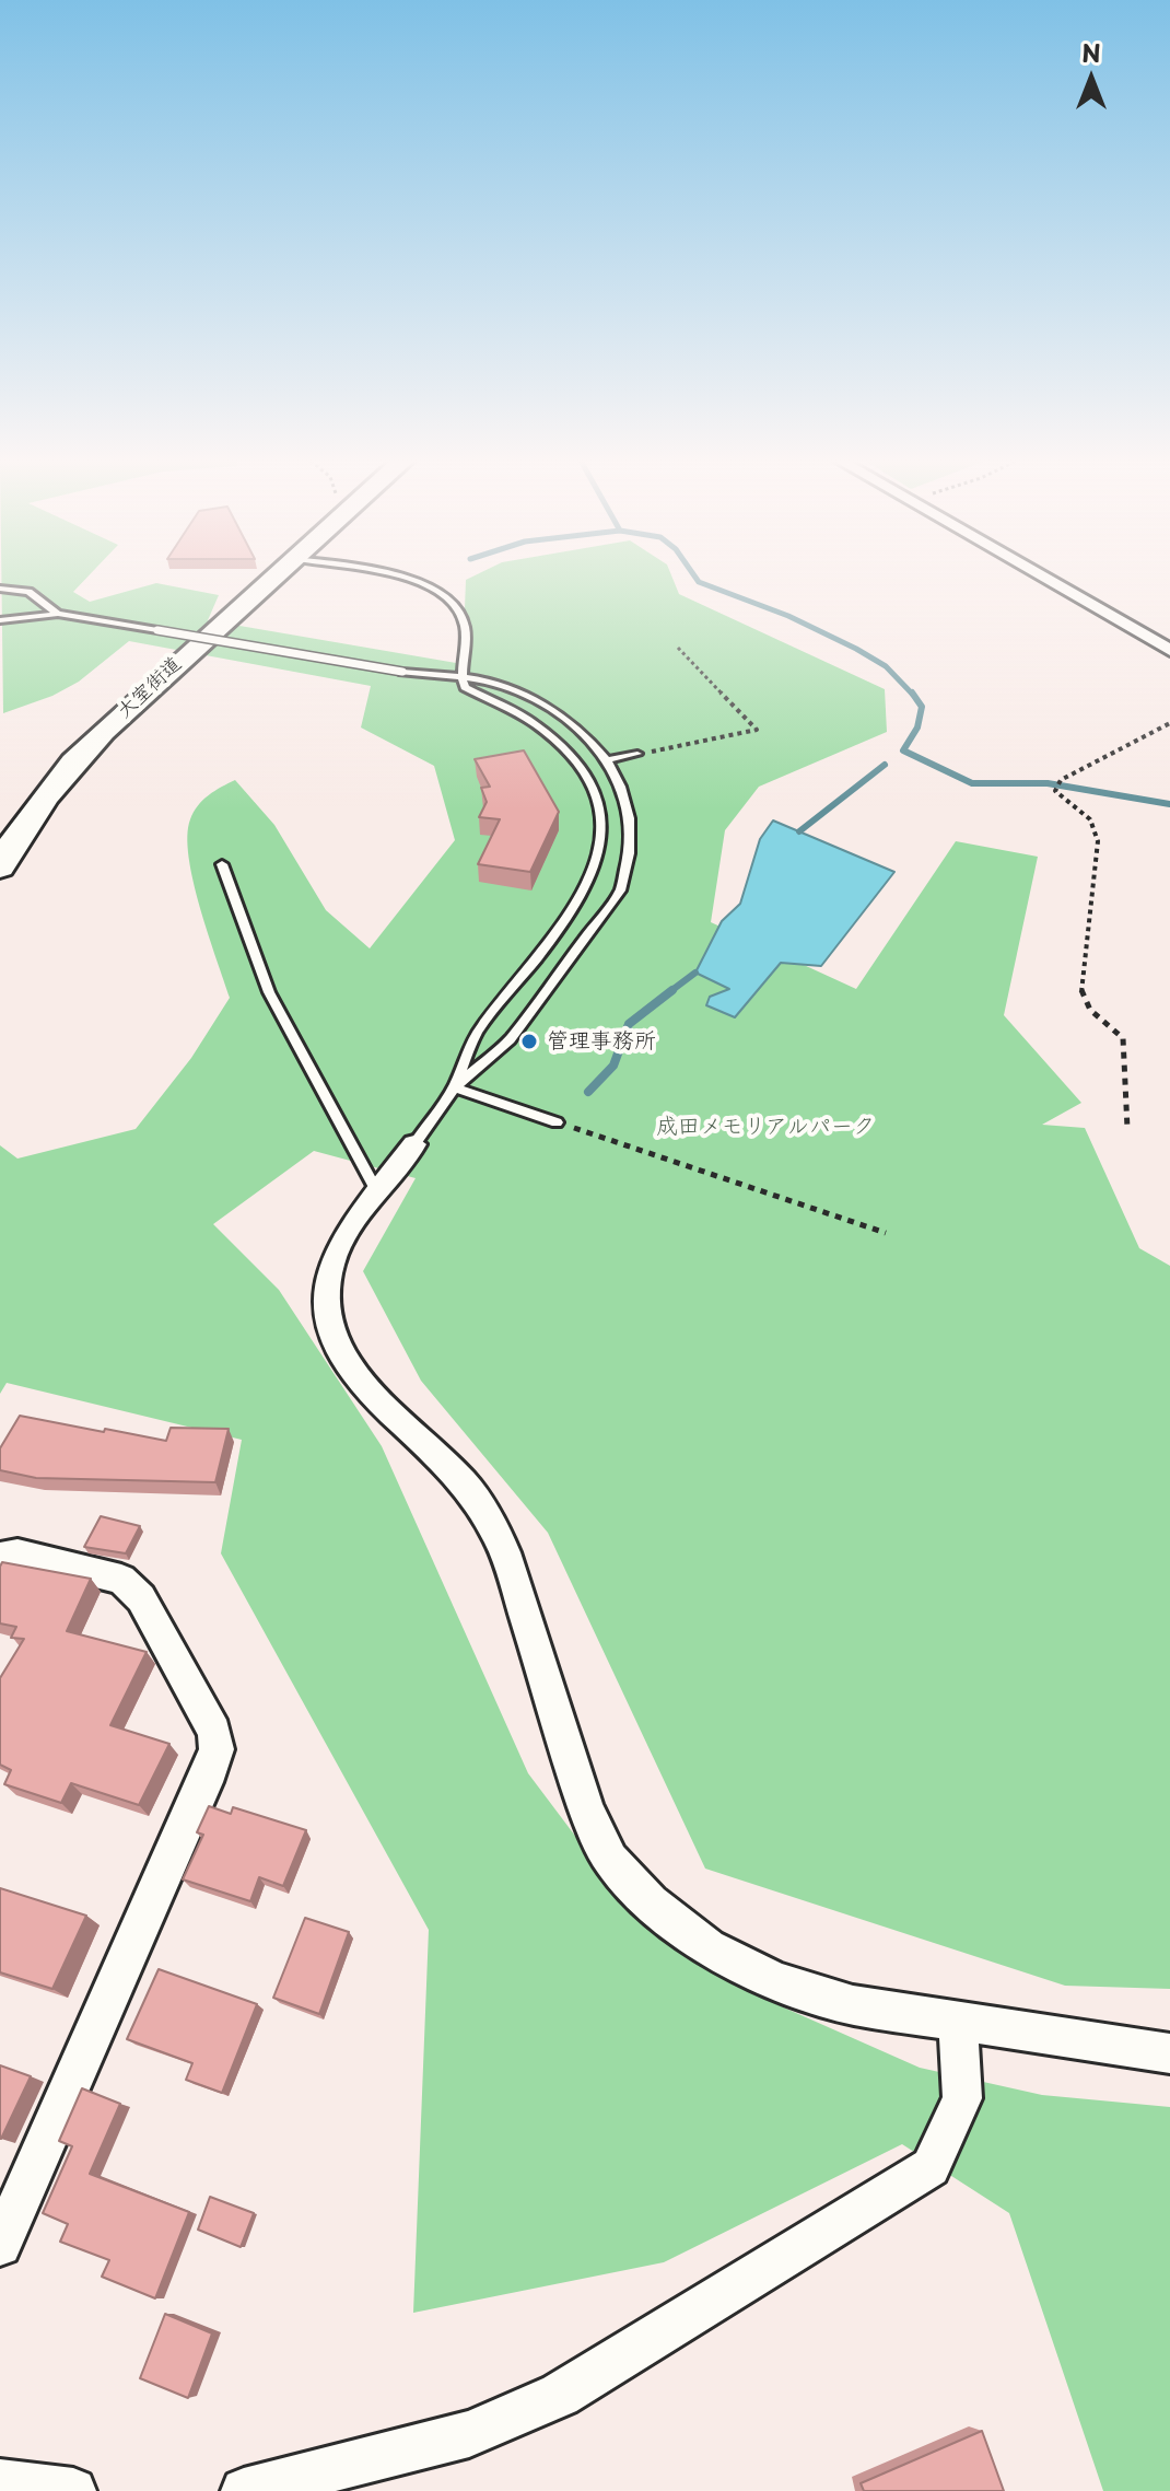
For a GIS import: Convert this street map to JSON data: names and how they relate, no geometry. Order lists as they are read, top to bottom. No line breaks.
{"streets":{"main road":["大室街道"]},"parks":["成田メモリアルパーク"],"places":["管理事務所"],"north":"top"}
